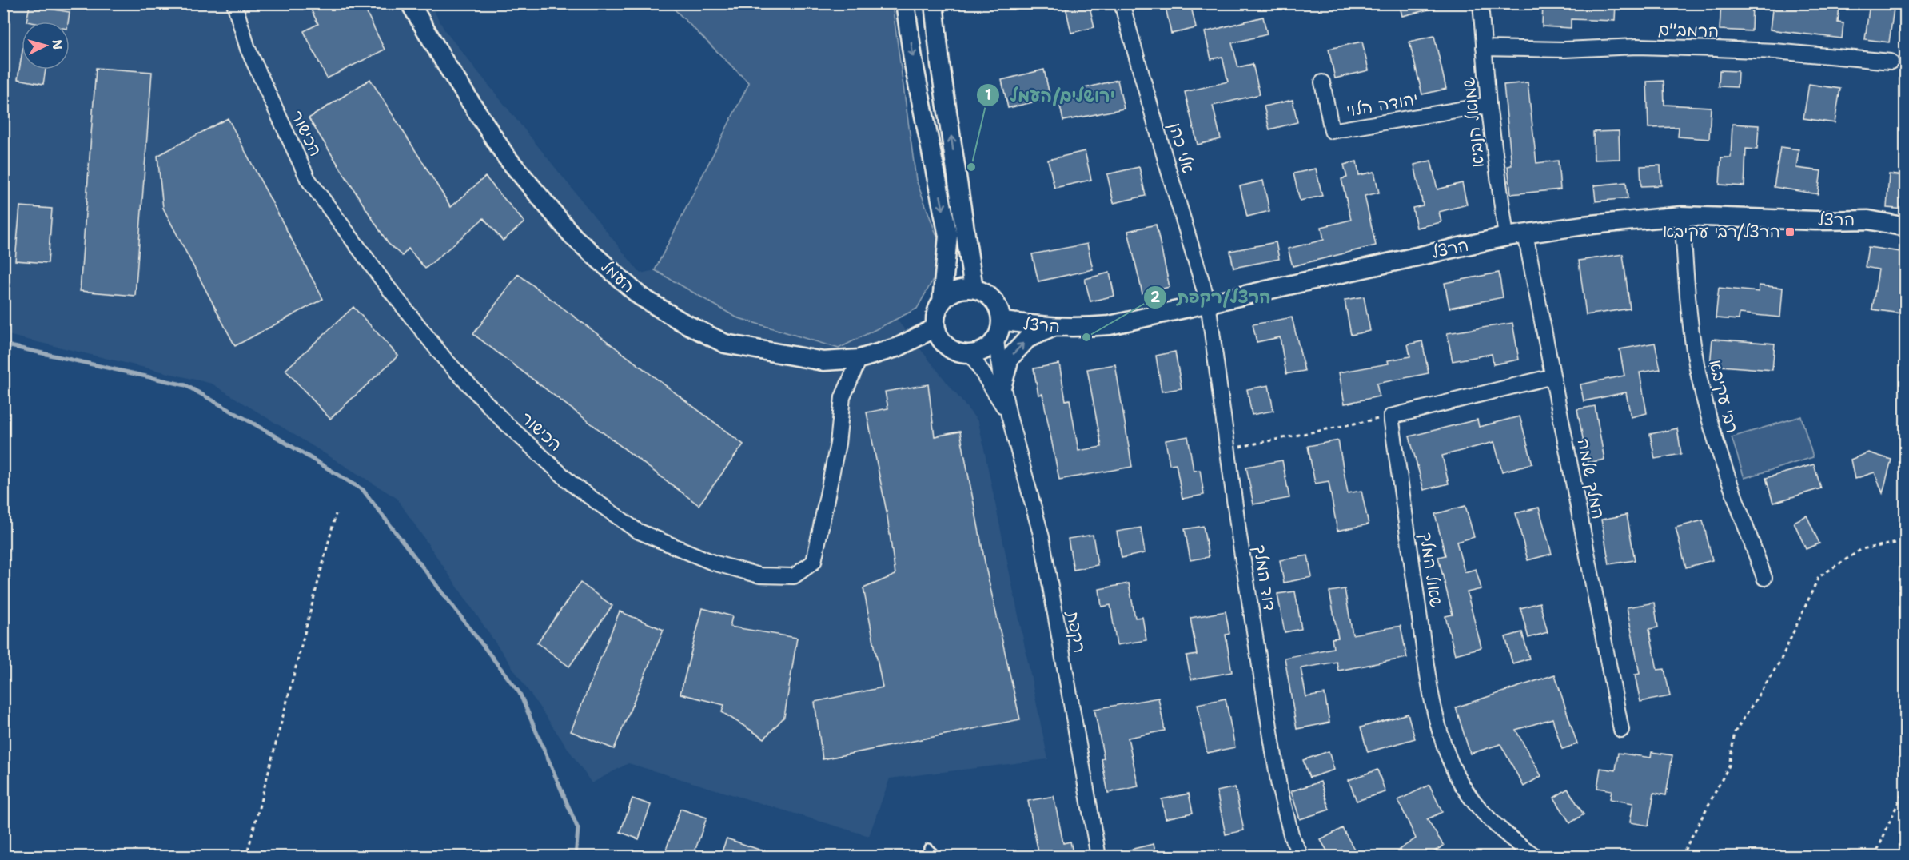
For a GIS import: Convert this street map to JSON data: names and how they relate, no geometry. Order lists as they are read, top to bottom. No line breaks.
{"streets":{"street":["הרמב\"ם","יהודה הלוי","שמואל הנביא","הכישור","אלי כהן","הרצל","העמל","רבי עקיבא","המלך שלמה","שאול המלך","דוד המלך","רקפת"]},"crossings":[["הרמב\"ם","שמואל הנביא"],["יהודה הלוי","שמואל הנביא"],["שמואל הנביא","הרצל"],["הכישור","העמל"],["אלי כהן","הרצל"],["אלי כהן","דוד המלך"],["הרצל","העמל"],["הרצל","רבי עקיבא"],["הרצל","המלך שלמה"],["הרצל","דוד המלך"],["הרצל","רקפת"],["העמל","רקפת"]],"places":{"other":["ירושלים/העמל","הרצל/רקפת"],"transit":["הרצל/רבי עקיבא"]},"north":"right"}
